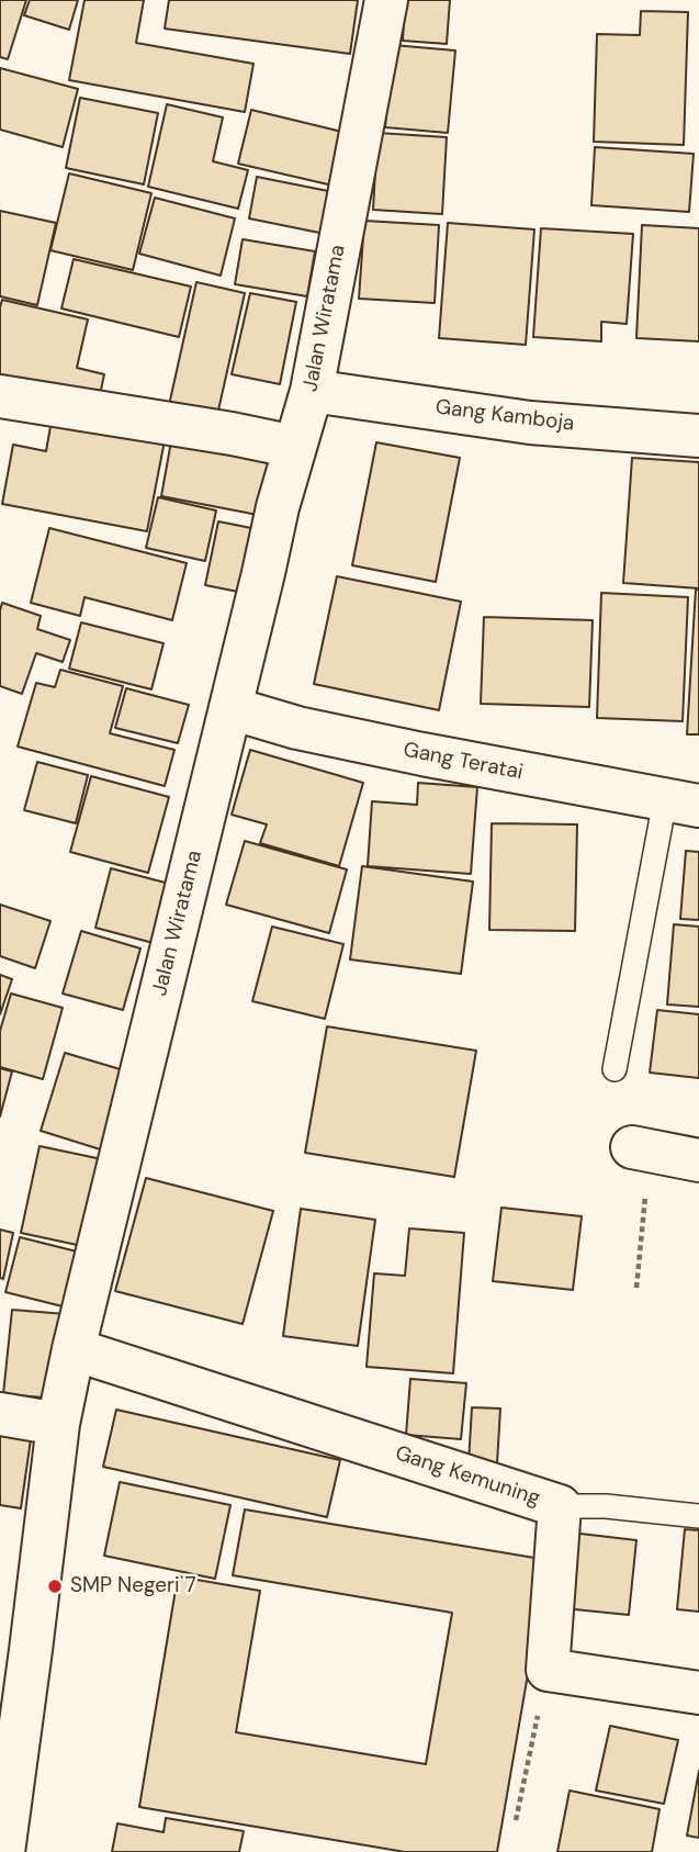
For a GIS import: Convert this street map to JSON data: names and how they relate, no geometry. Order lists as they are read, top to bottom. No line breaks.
{"streets":{"street":["Jalan Wiratama","Gang Kamboja","Gang Teratai","Gang Kemuning"]},"crossings":[["Jalan Wiratama","Gang Kamboja"],["Jalan Wiratama","Gang Teratai"],["Jalan Wiratama","Gang Kemuning"]],"places":["SMP Negeri 7"]}
